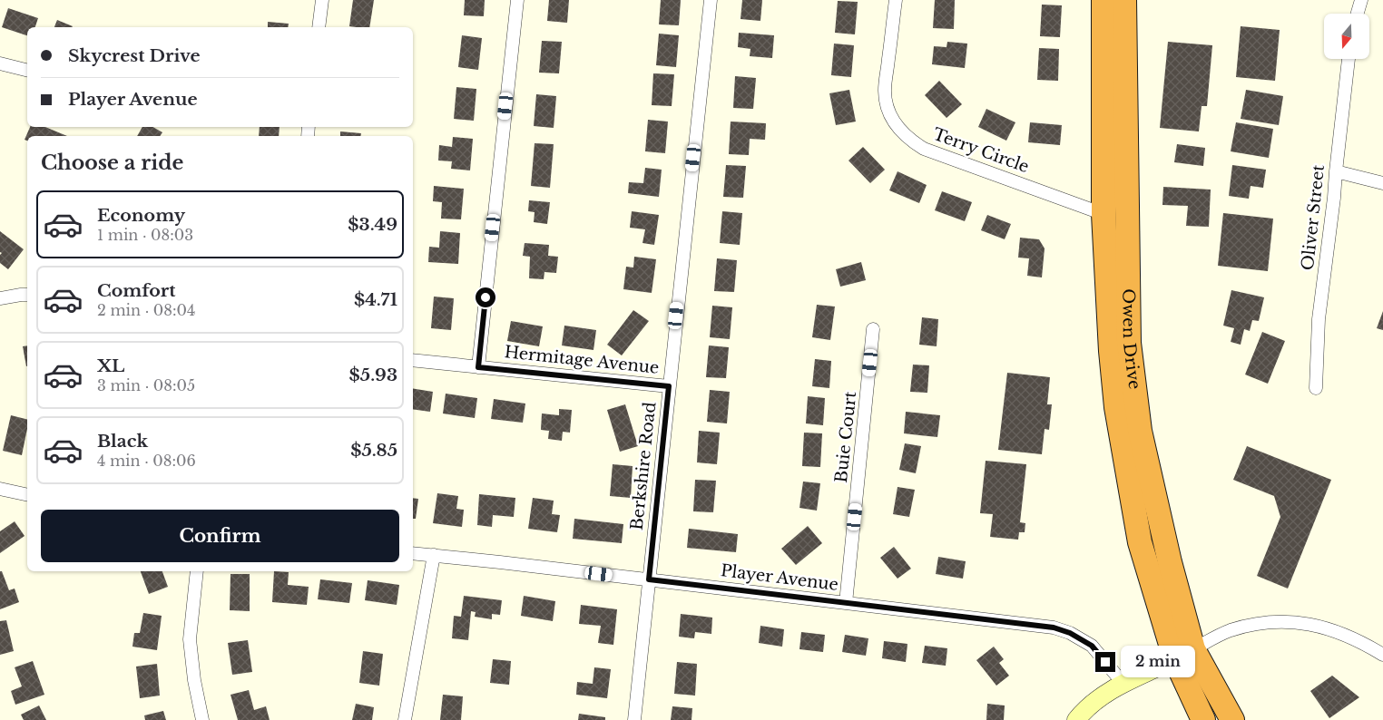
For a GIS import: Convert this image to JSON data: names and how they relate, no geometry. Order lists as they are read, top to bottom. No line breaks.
{"streets":{"highway":["Owen Drive"],"street":["Terry Circle","Oliver Street","Hermitage Avenue","Buie Court","Berkshire Road","Player Avenue"]},"crossings":[["Terry Circle","Owen Drive"],["Hermitage Avenue","Berkshire Road"],["Buie Court","Player Avenue"],["Berkshire Road","Player Avenue"]],"north":"bottom","page":{"banner":["Skycrest Drive","Player Avenue"],"heading":"Choose a ride","list":[{"name":"Economy","note":"1 min · 08:03","value":"$3.49"},{"name":"Comfort","note":"2 min · 08:04","value":"$4.71"},{"name":"XL","note":"3 min · 08:05","value":"$5.93"},{"name":"Black","note":"4 min · 08:06","value":"$5.85"}],"buttons":"Confirm","bubble":"2 min"}}
